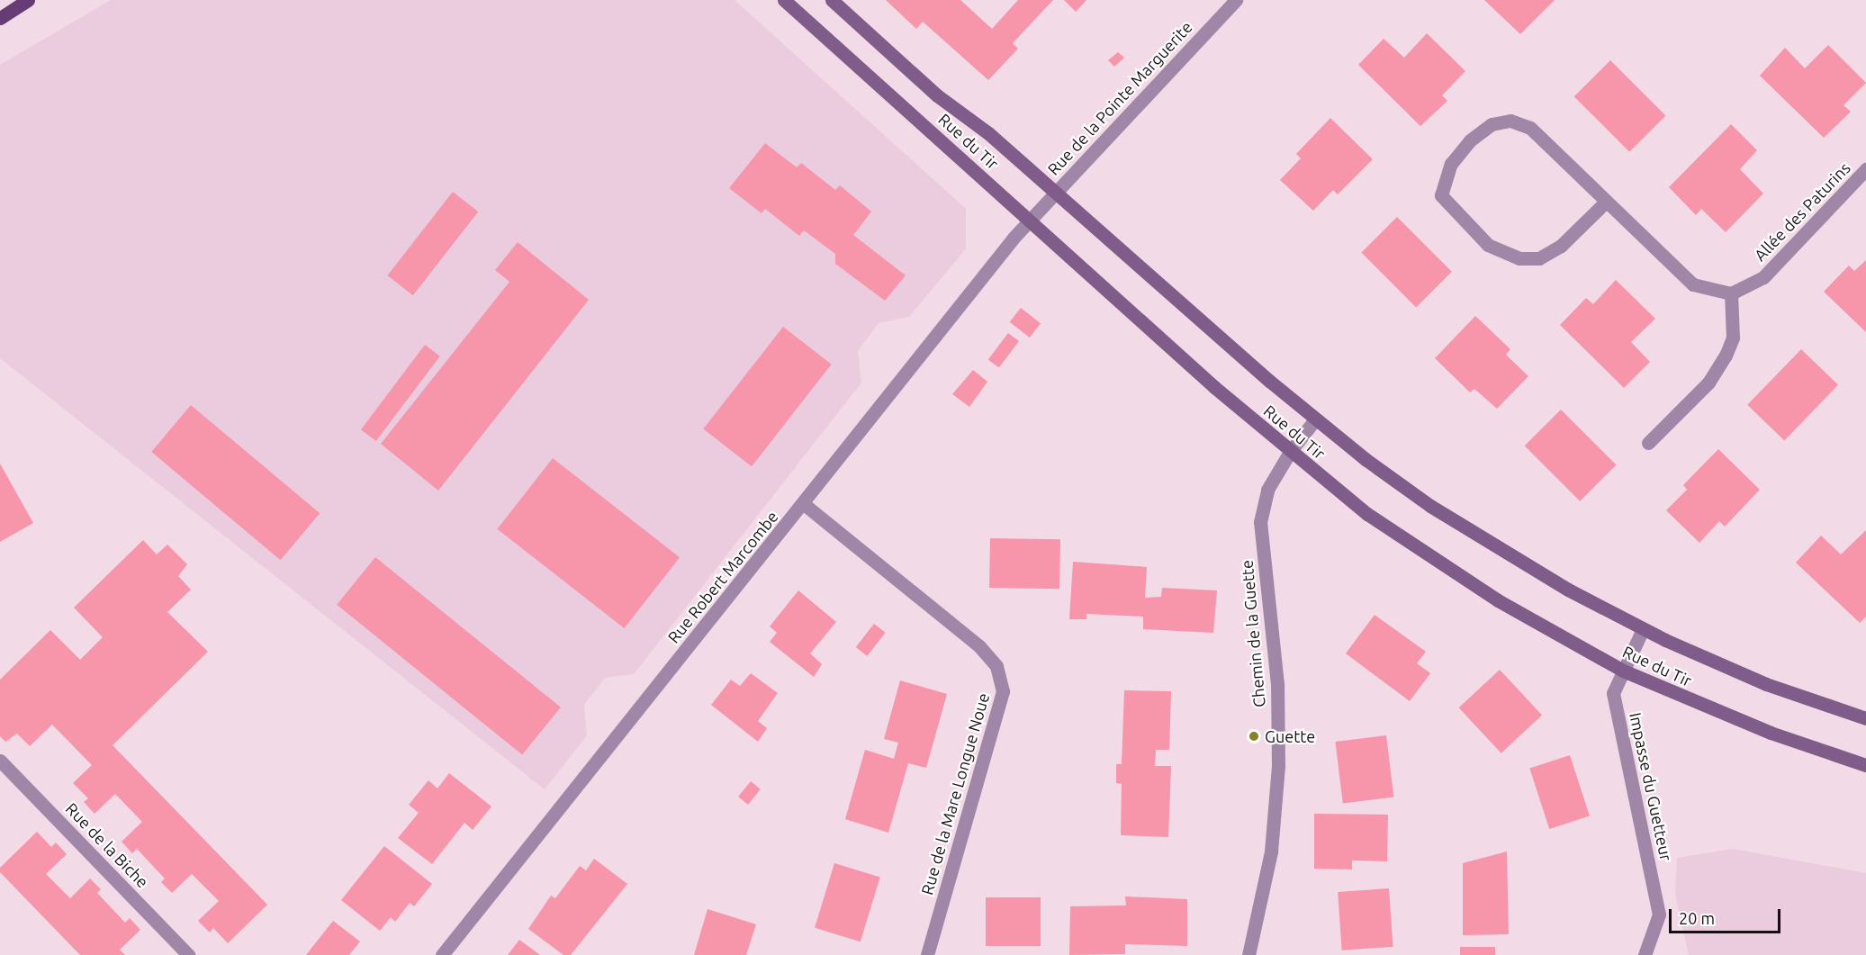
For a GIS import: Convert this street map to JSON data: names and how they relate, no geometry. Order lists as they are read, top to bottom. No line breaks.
{"streets":{"main road":["Rue du Tir"],"street":["Rue de la Pointe Marguerite","Allée des Paturins","Rue Robert Marcombe","Chemin de la Guette","Impasse du Guetteur","Rue de la Mare Longue Noue","Rue de la Biche"]},"crossings":[["Rue de la Pointe Marguerite","Rue du Tir"],["Rue de la Pointe Marguerite","Rue Robert Marcombe"],["Rue du Tir","Rue Robert Marcombe"],["Rue du Tir","Chemin de la Guette"],["Rue du Tir","Impasse du Guetteur"],["Rue Robert Marcombe","Rue de la Mare Longue Noue"]],"places":["Guette"],"scale_bar":"20 m"}
